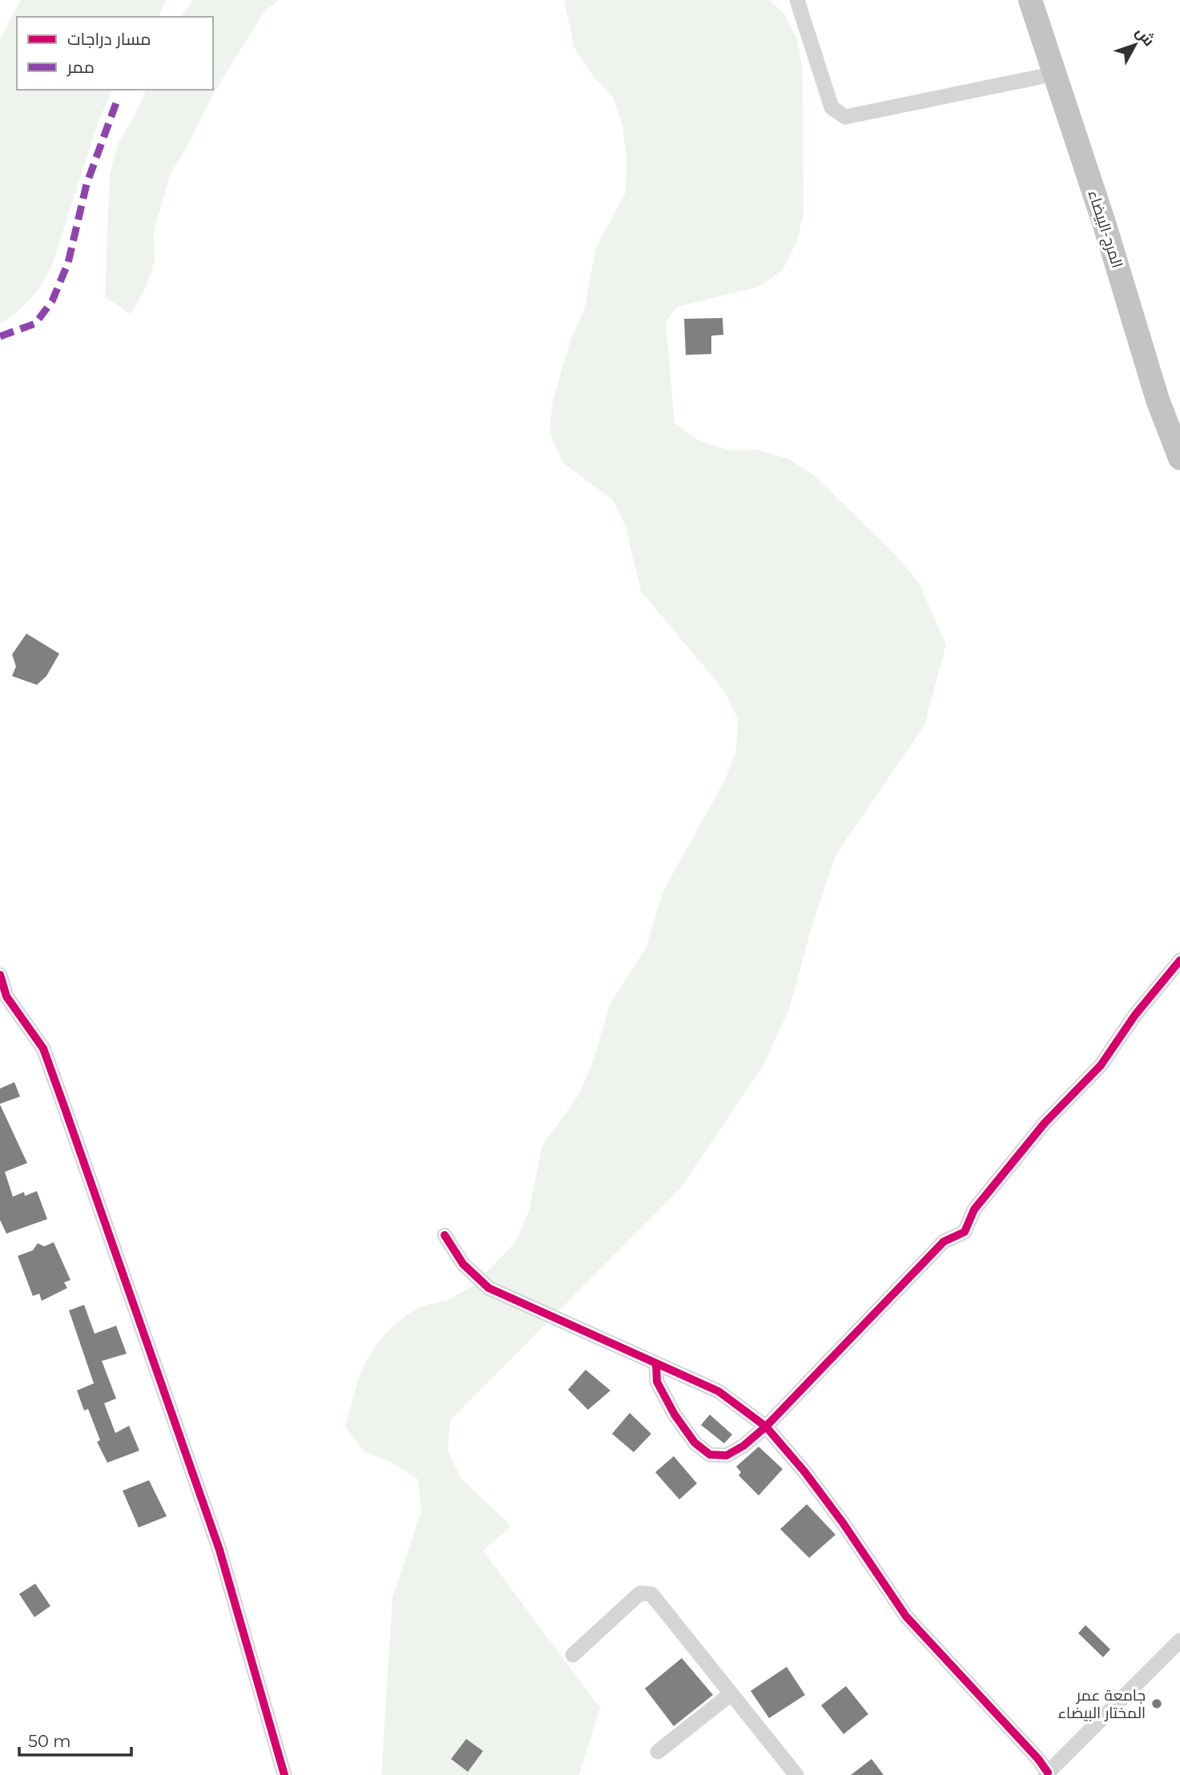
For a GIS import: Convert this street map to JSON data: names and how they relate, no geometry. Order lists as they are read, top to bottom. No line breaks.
{"streets":{"highway":["المرج-البيضاء"]},"places":["جامعة عمر المختار البيضاء"],"legend":["مسار دراجات","ممر"],"scale_bar":"50 m","north":"top right"}
